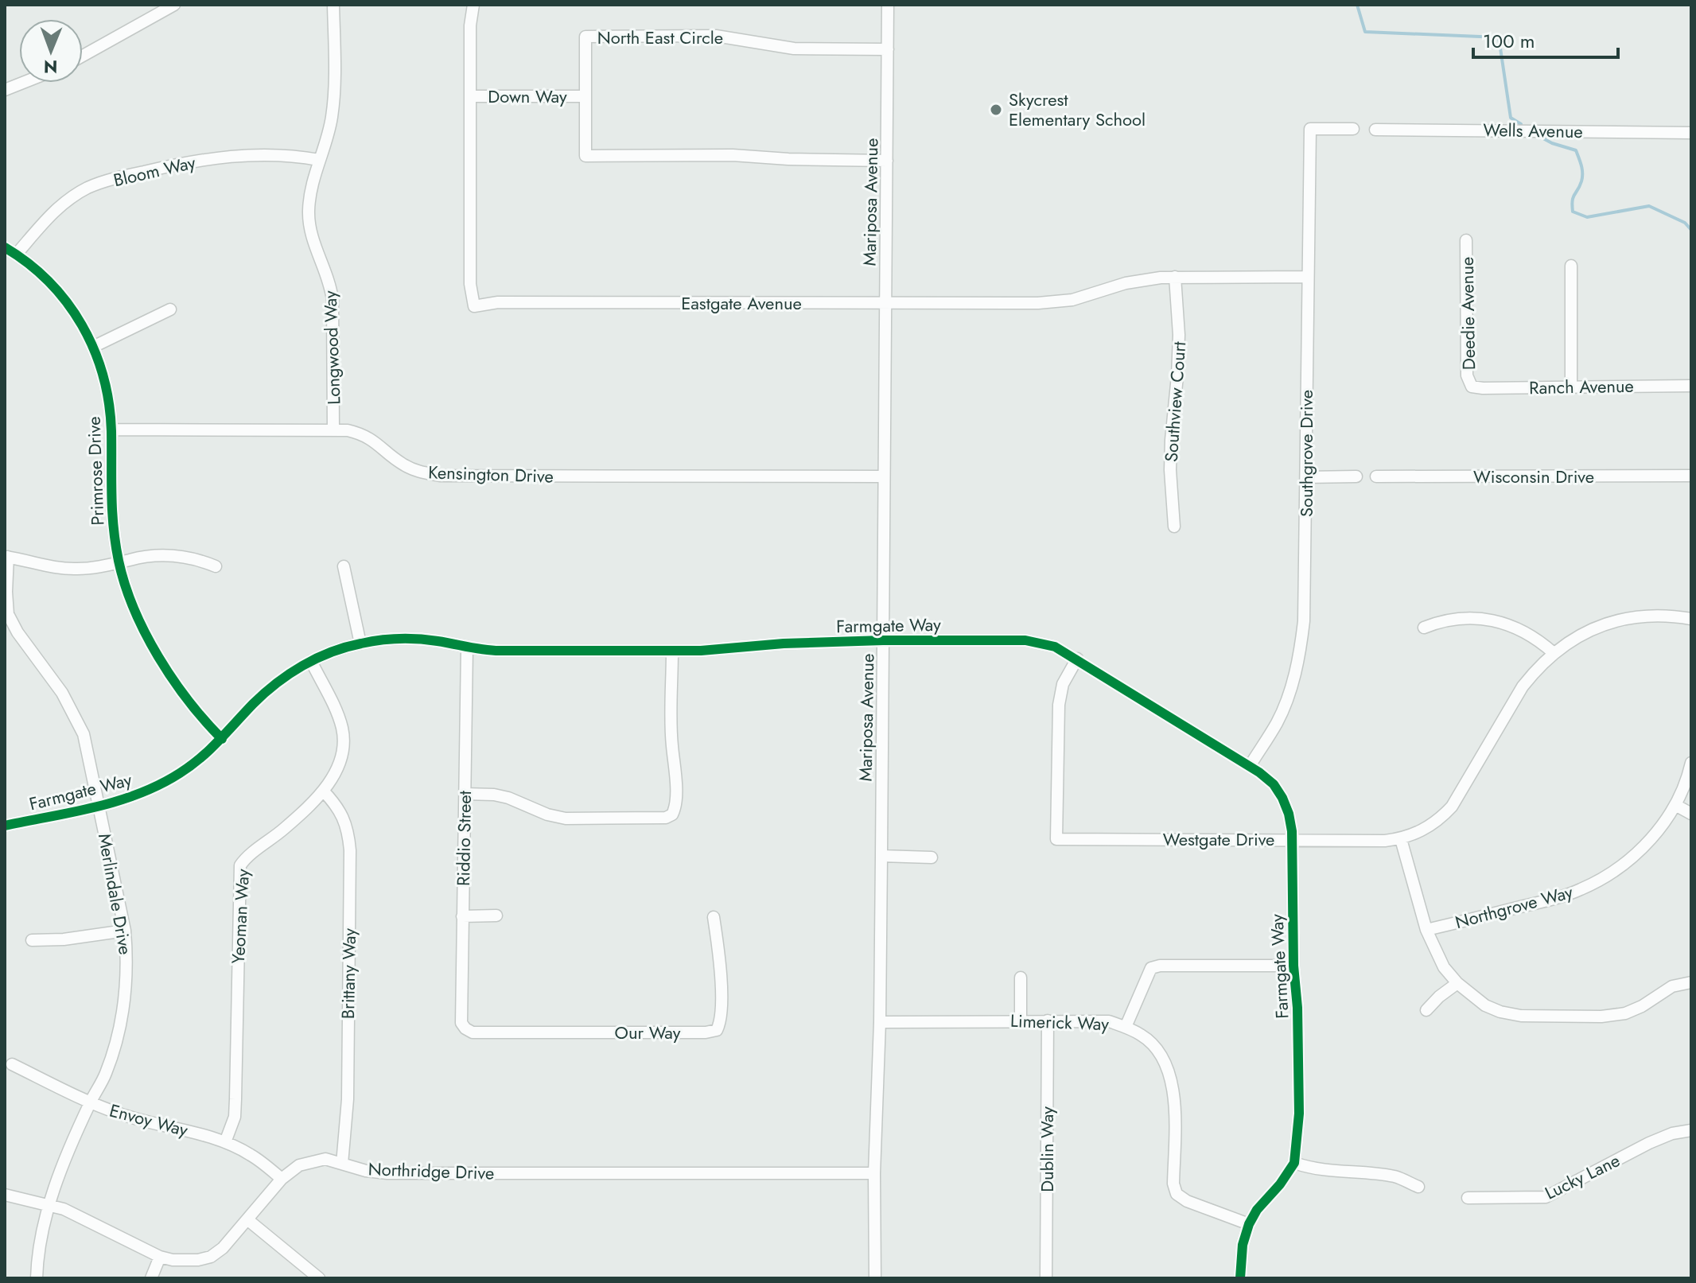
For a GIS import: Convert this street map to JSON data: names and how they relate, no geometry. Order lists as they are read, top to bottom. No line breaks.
{"streets":{"street":["North East Circle","Down Way","Wells Avenue","Bloom Way","Mariposa Avenue","Eastgate Avenue","Deedie Avenue","Longwood Way","Ranch Avenue","Southview Court","Southgrove Drive","Primrose Drive","Kensington Drive","Wisconsin Drive","Farmgate Way","Riddio Street","Westgate Drive","Merlindale Drive","Northgrove Way","Yeoman Way","Brittany Way","Limerick Way","Our Way","Envoy Way","Dublin Way","Northridge Drive","Lucky Lane"]},"crossings":[["North East Circle","Down Way"],["North East Circle","Mariposa Avenue"],["Down Way","Eastgate Avenue"],["Bloom Way","Longwood Way"],["Bloom Way","Primrose Drive"],["Mariposa Avenue","Eastgate Avenue"],["Mariposa Avenue","Kensington Drive"],["Mariposa Avenue","Farmgate Way"],["Mariposa Avenue","Limerick Way"],["Mariposa Avenue","Northridge Drive"],["Eastgate Avenue","Southview Court"],["Eastgate Avenue","Southgrove Drive"],["Deedie Avenue","Ranch Avenue"],["Longwood Way","Kensington Drive"],["Southgrove Drive","Farmgate Way"],["Primrose Drive","Kensington Drive"],["Primrose Drive","Farmgate Way"],["Farmgate Way","Riddio Street"],["Farmgate Way","Westgate Drive"],["Farmgate Way","Merlindale Drive"],["Farmgate Way","Yeoman Way"],["Farmgate Way","Limerick Way"],["Riddio Street","Our Way"],["Merlindale Drive","Envoy Way"],["Merlindale Drive","Northridge Drive"],["Yeoman Way","Brittany Way"],["Yeoman Way","Envoy Way"],["Brittany Way","Northridge Drive"],["Limerick Way","Dublin Way"],["Envoy Way","Northridge Drive"]],"places":["Skycrest Elementary School"],"scale_bar":"100 m","north":"bottom"}
